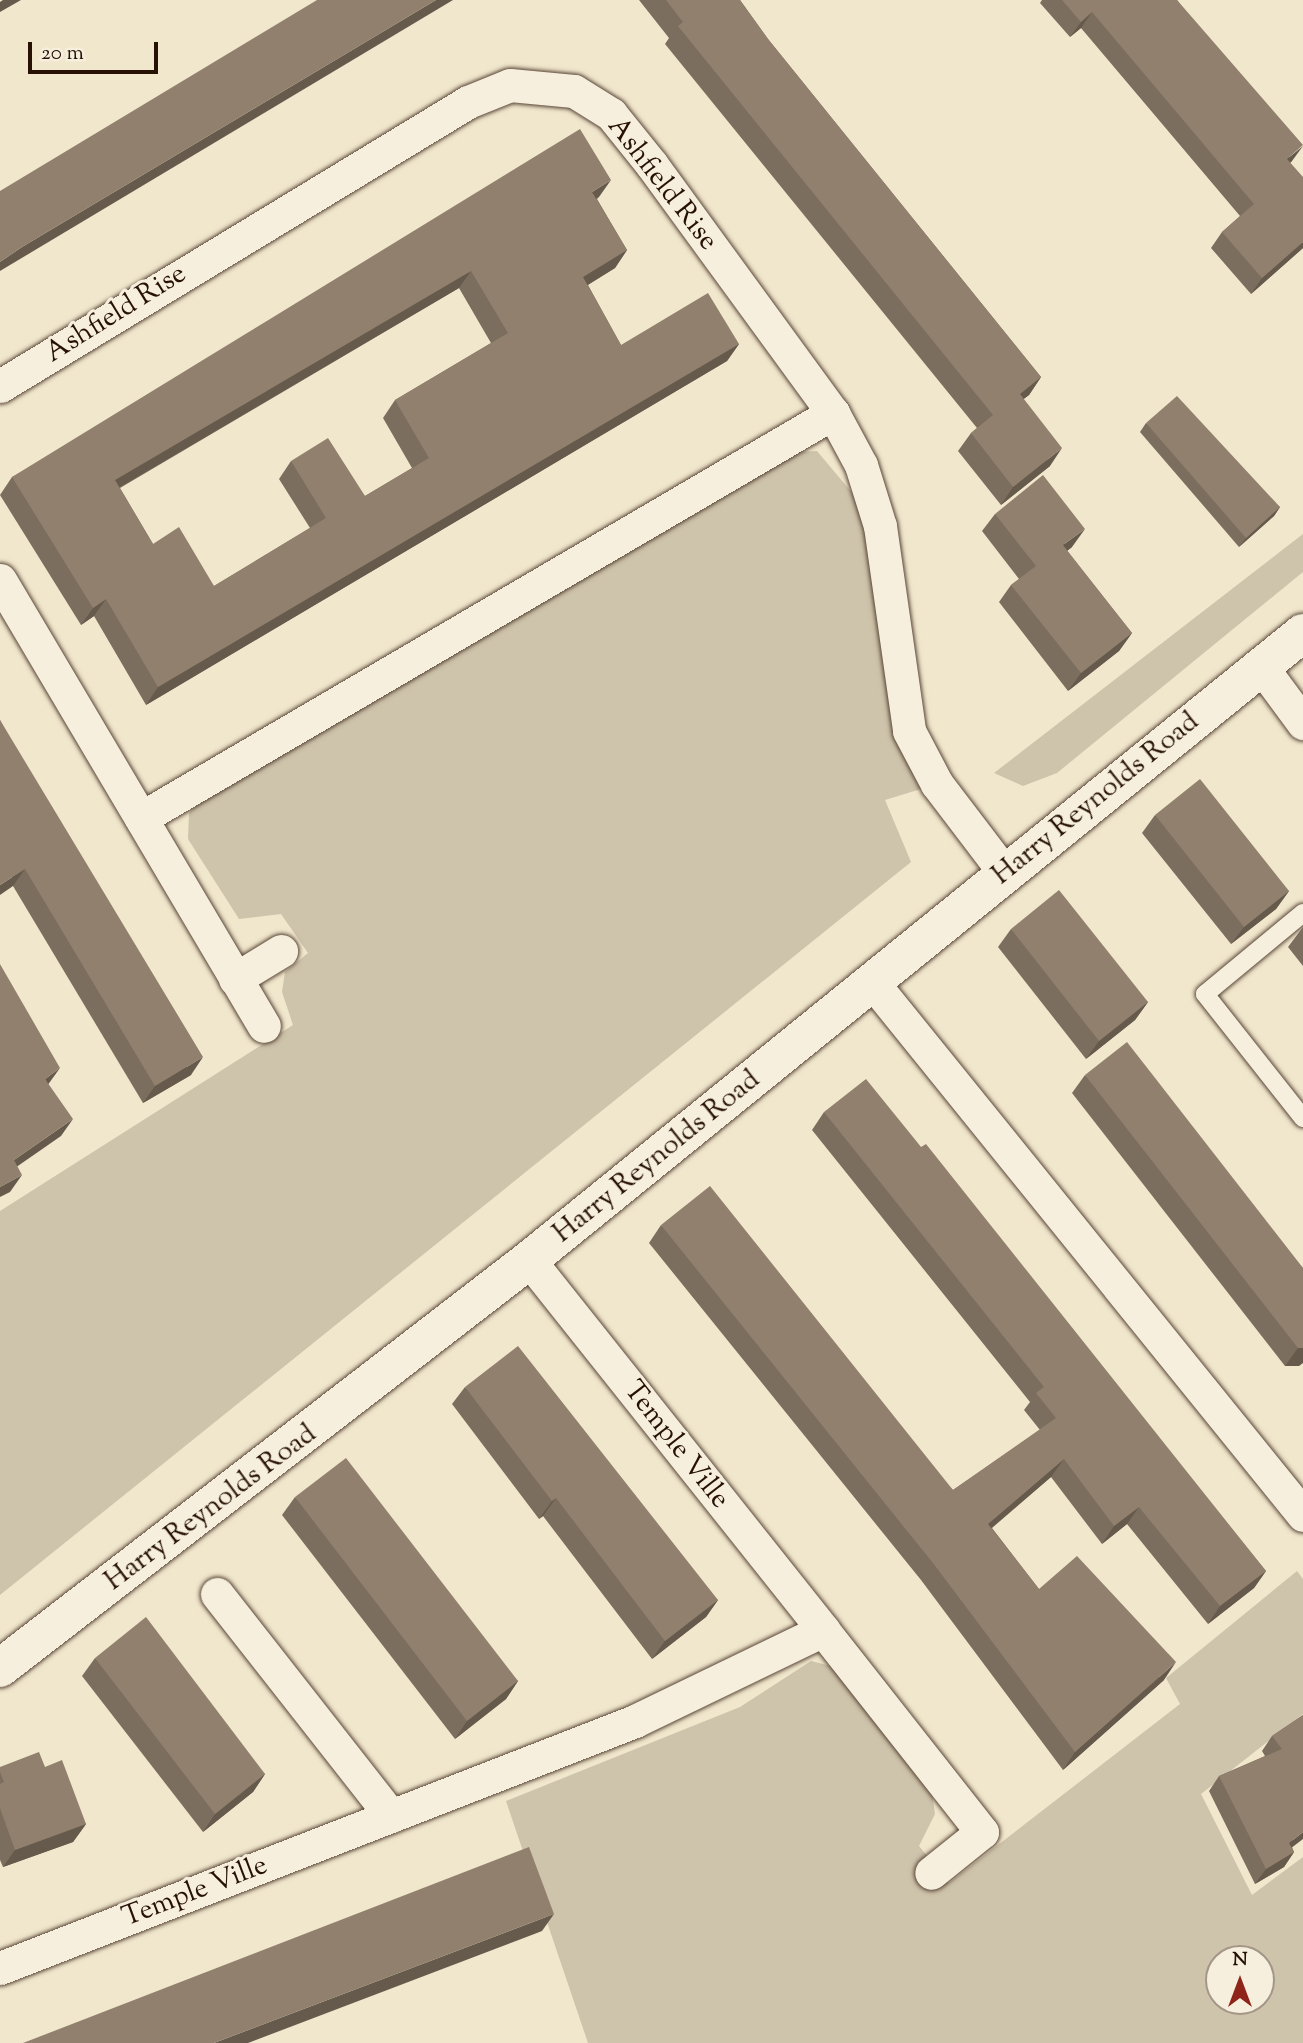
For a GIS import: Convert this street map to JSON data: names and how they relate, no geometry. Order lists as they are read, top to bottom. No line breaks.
{"streets":{"street":["Ashfield Rise","Harry Reynolds Road","Temple Ville"]},"crossings":[["Ashfield Rise","Harry Reynolds Road"],["Harry Reynolds Road","Temple Ville"]],"scale_bar":"20 m","north":"top"}
